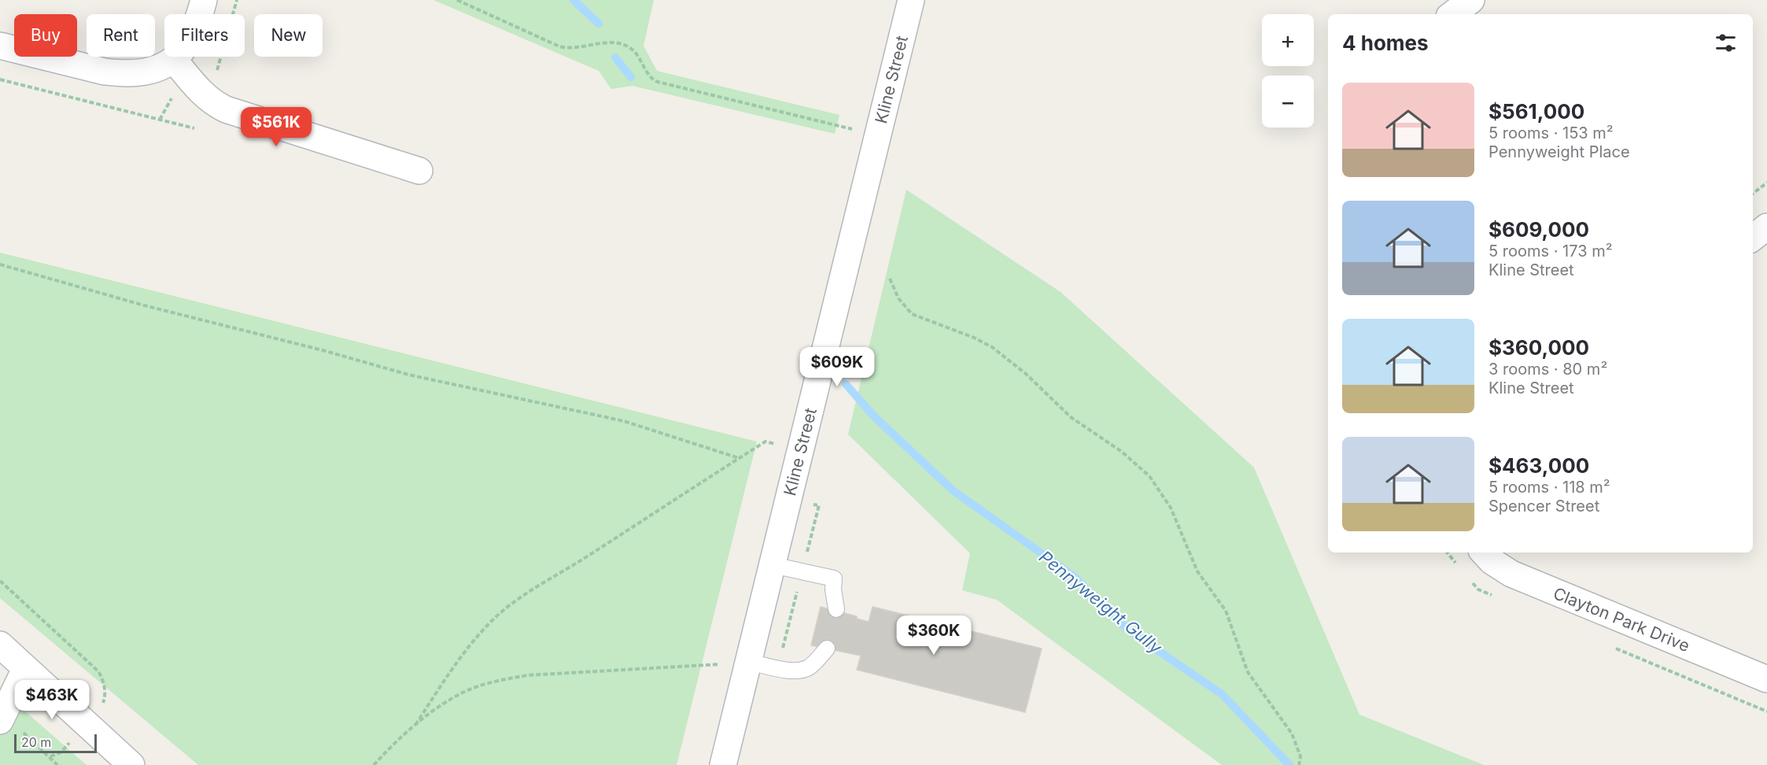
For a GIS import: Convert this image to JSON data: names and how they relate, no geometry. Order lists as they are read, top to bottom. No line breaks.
{"streets":{"street":["Kline Street","Clayton Park Drive"]},"water":["Pennyweight Gully"],"scale_bar":"20 m","page":{"map_buttons":["+","−"],"chip":["Buy","Rent","Filters","New"],"heading":"4 homes","list":[{"name":"$561,000","note":"5 rooms · 153 m² · Pennyweight Place"},{"name":"$609,000","note":"5 rooms · 173 m² · Kline Street"},{"name":"$360,000","note":"3 rooms · 80 m² · Kline Street"},{"name":"$463,000","note":"5 rooms · 118 m² · Spencer Street"}],"price":["$561K","$609K","$360K","$463K"],"scale":"20 m"}}
